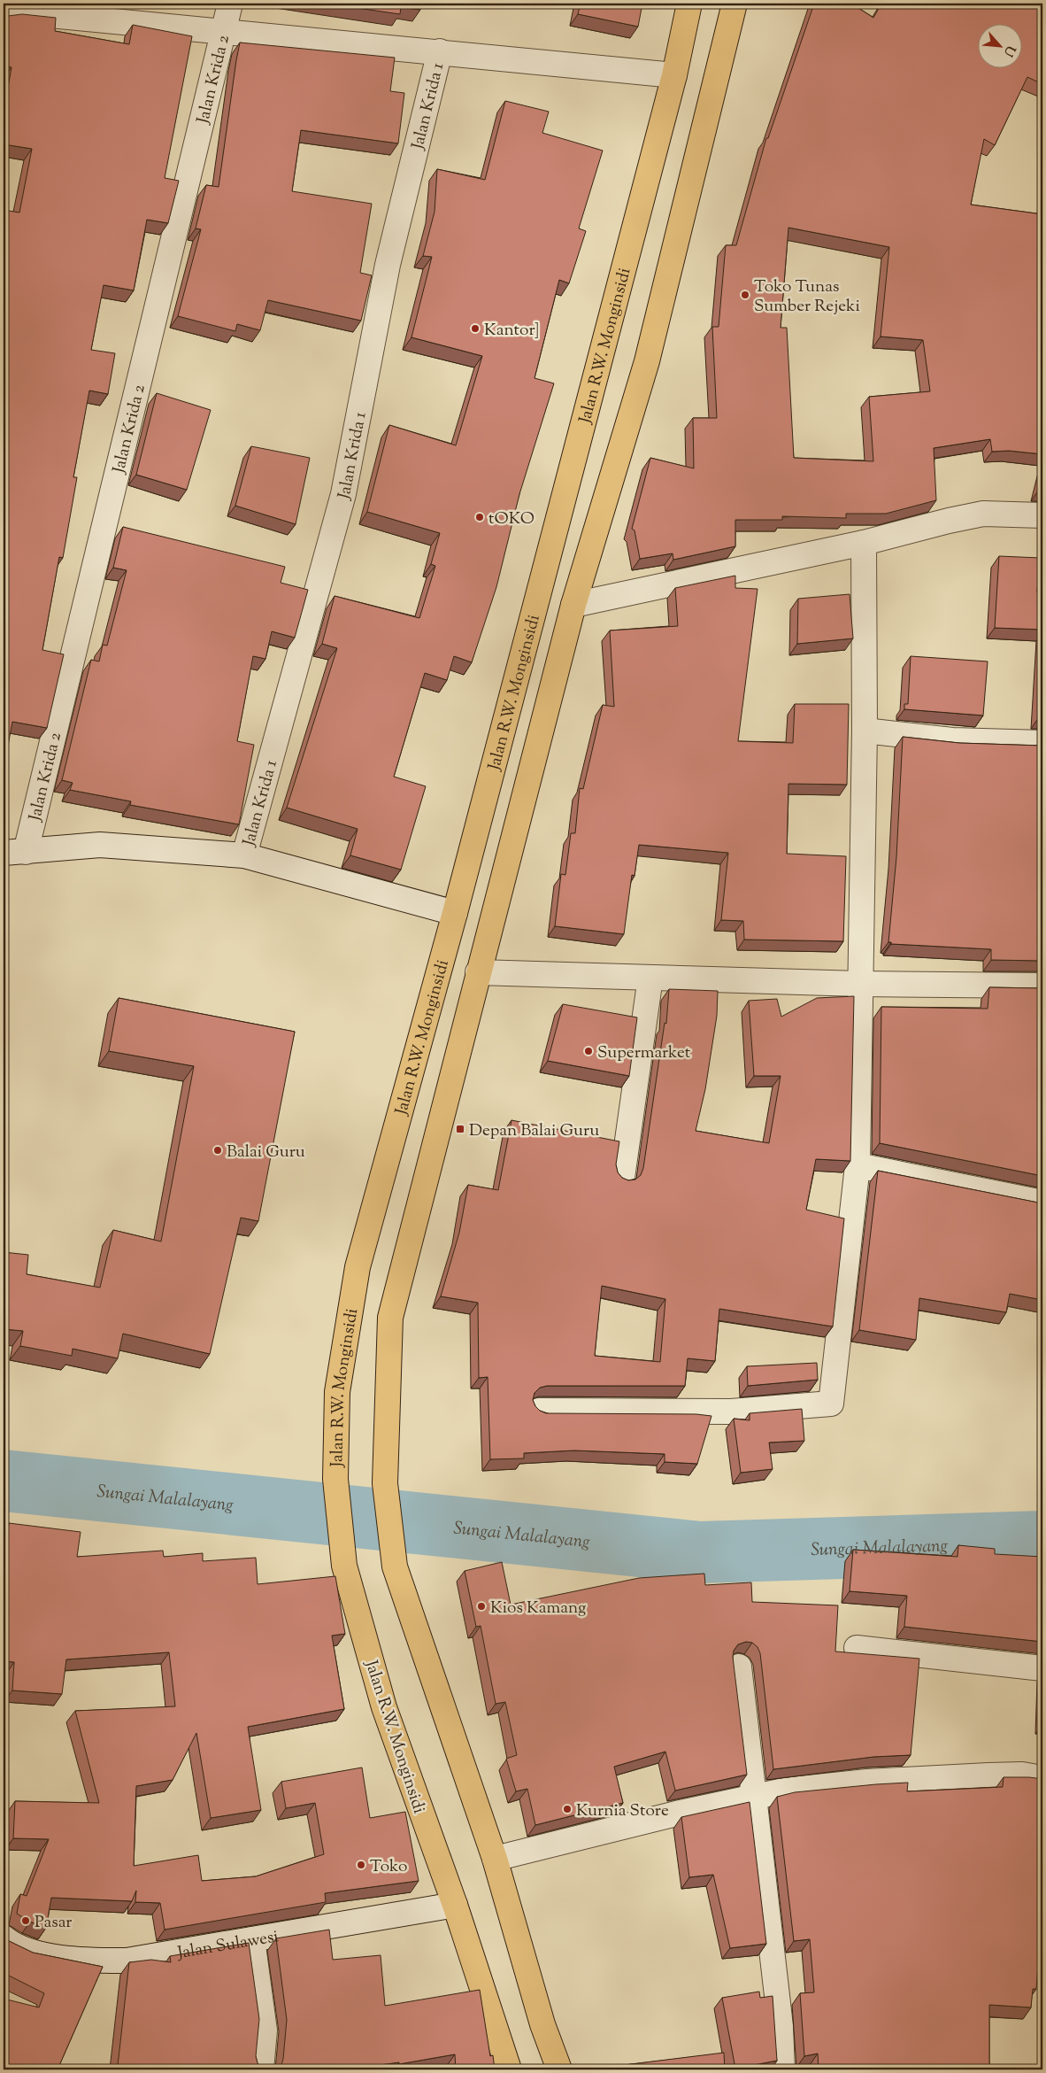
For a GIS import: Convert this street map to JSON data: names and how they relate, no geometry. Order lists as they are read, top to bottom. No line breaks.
{"streets":{"highway":["Jalan R.W. Monginsidi"],"street":["Jalan Krida 2","Jalan Krida 1","Jalan Sulawesi"]},"crossings":[["Jalan Krida 2","Jalan Krida 1"],["Jalan Krida 1","Jalan R.W. Monginsidi"],["Jalan R.W. Monginsidi","Jalan Sulawesi"]],"water":["Sungai Malalayang"],"places":{"other":["Toko Tunas Sumber Rejeki","Kantor]","tOKO","Supermarket","Balai Guru","Kios Kamang","Kurnia Store","Toko","Pasar"],"transit":["Depan Balai Guru"]},"north":"bottom right"}
